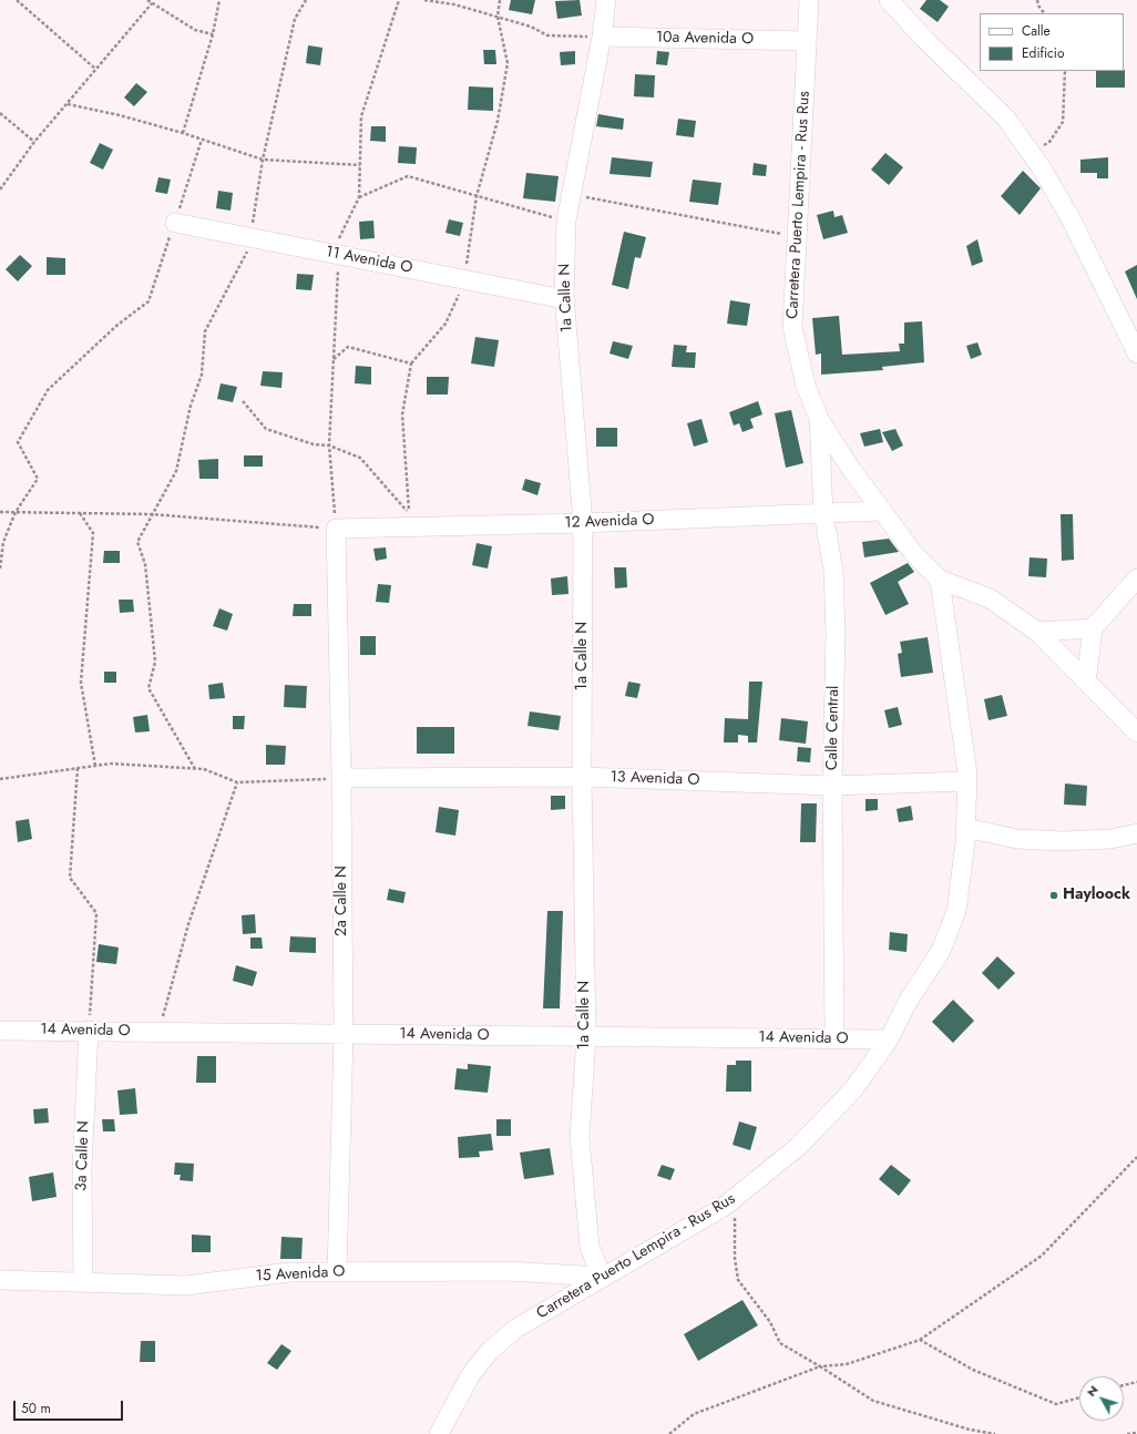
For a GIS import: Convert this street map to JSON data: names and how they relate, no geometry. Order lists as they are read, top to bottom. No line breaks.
{"streets":{"street":["10a Avenida O","Carretera Puerto Lempira - Rus Rus","11 Avenida O","1a Calle N","12 Avenida O","Calle Central","13 Avenida O","2a Calle N","14 Avenida O","3a Calle N","15 Avenida O"]},"crossings":[["10a Avenida O","Carretera Puerto Lempira - Rus Rus"],["10a Avenida O","1a Calle N"],["Carretera Puerto Lempira - Rus Rus","1a Calle N"],["Carretera Puerto Lempira - Rus Rus","12 Avenida O"],["Carretera Puerto Lempira - Rus Rus","Calle Central"],["Carretera Puerto Lempira - Rus Rus","13 Avenida O"],["Carretera Puerto Lempira - Rus Rus","14 Avenida O"],["Carretera Puerto Lempira - Rus Rus","15 Avenida O"],["11 Avenida O","1a Calle N"],["1a Calle N","12 Avenida O"],["1a Calle N","13 Avenida O"],["1a Calle N","14 Avenida O"],["1a Calle N","15 Avenida O"],["12 Avenida O","Calle Central"],["12 Avenida O","2a Calle N"],["Calle Central","13 Avenida O"],["Calle Central","14 Avenida O"],["13 Avenida O","2a Calle N"],["2a Calle N","14 Avenida O"],["2a Calle N","15 Avenida O"],["14 Avenida O","3a Calle N"],["3a Calle N","15 Avenida O"]],"places":["Hayloock"],"legend":["Calle","Edificio"],"scale_bar":"50 m","north":"top left"}
